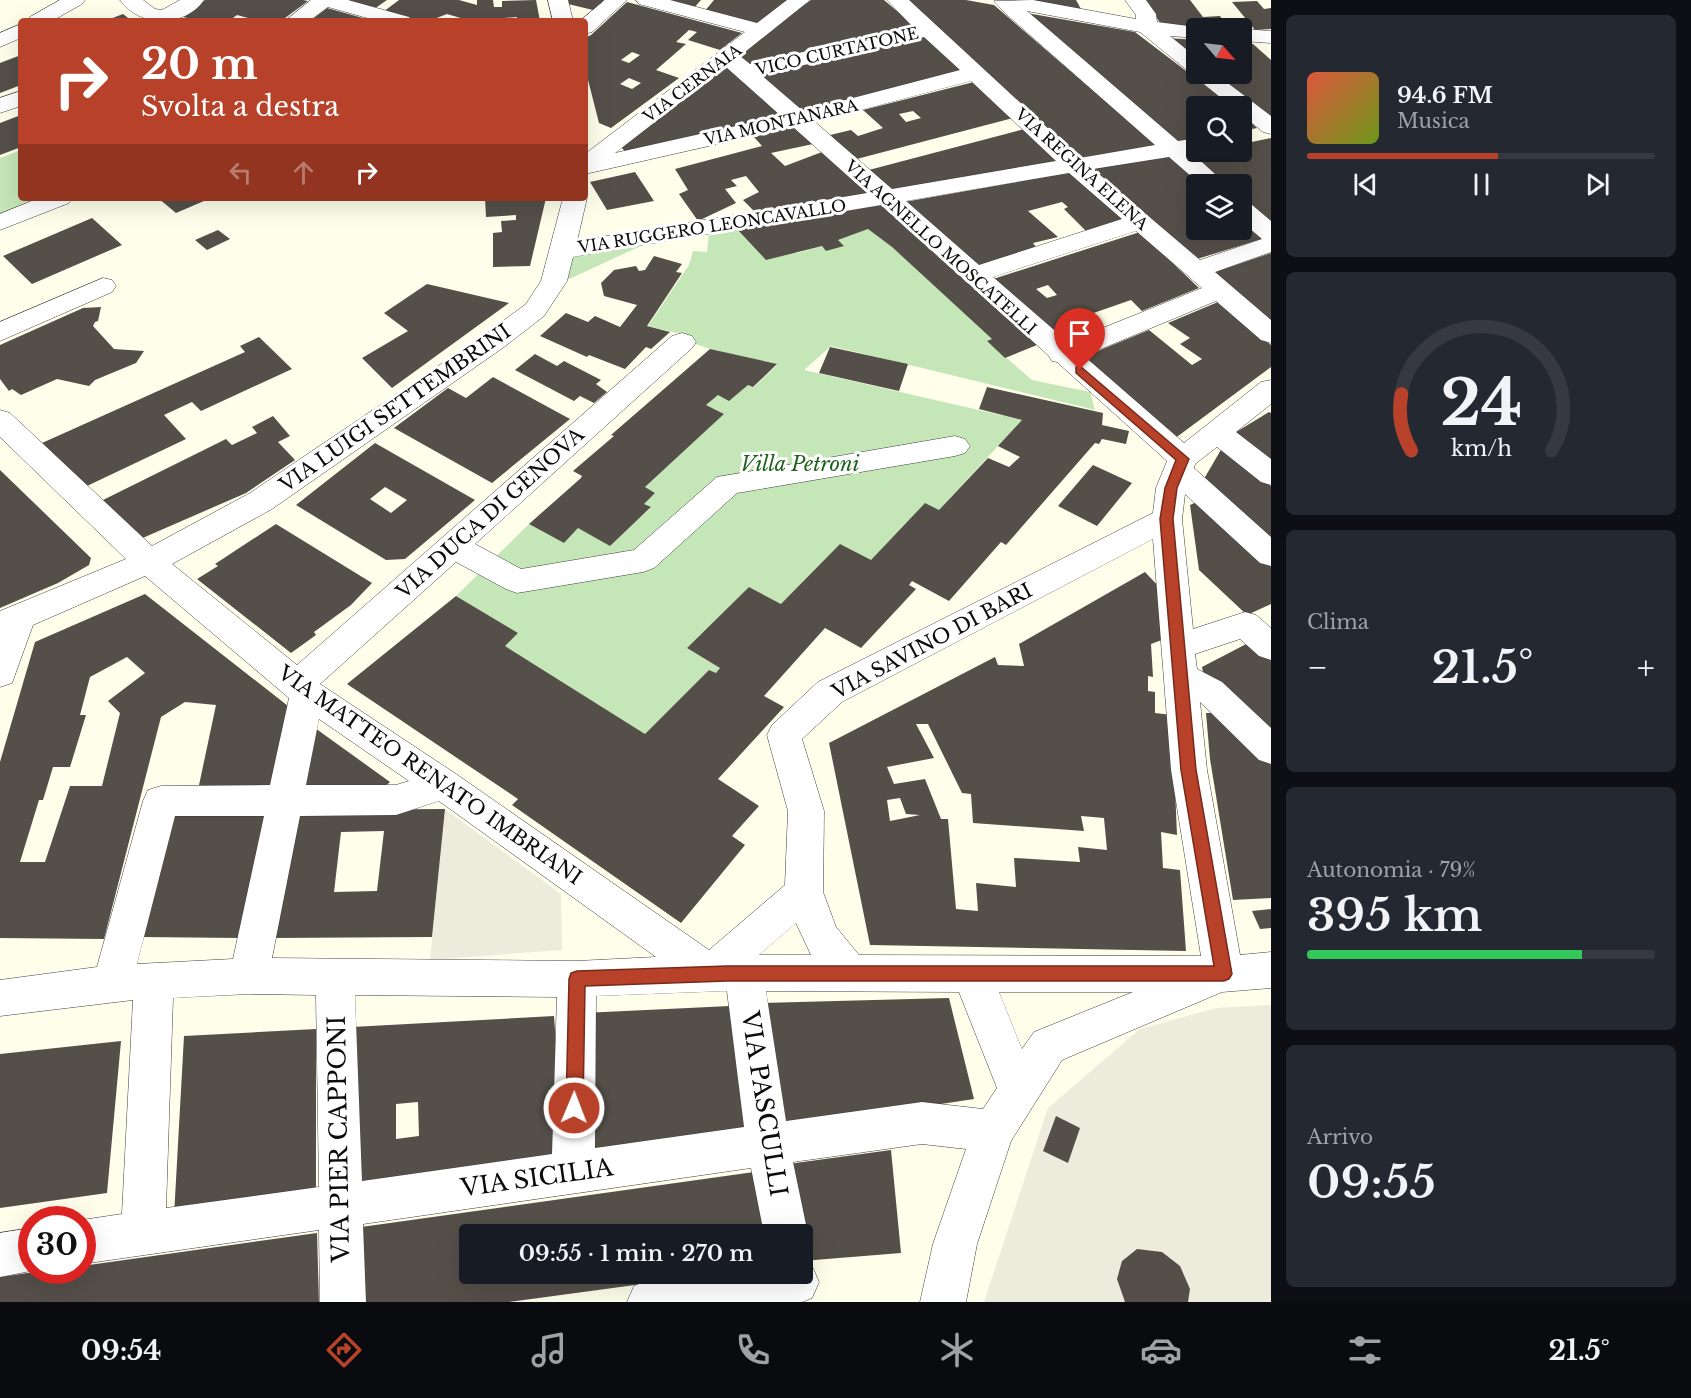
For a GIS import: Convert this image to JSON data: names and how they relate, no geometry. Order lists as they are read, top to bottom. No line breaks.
{"streets":{"street":["VICO CURTATONE","VIA CERNAIA","VIA MONTANARA","VIA REGINA ELENA","VIA RUGGERO LEONCAVALLO","VIA AGNELLO MOSCATELLI","VIA LUIGI SETTEMBRINI","VIA DUCA DI GENOVA","VIA SAVINO DI BARI","VIA MATTEO RENATO IMBRIANI","VIA PASCULLI","VIA PIER CAPPONI","VIA SICILIA"]},"crossings":[["VICO CURTATONE","VIA CERNAIA"],["VICO CURTATONE","VIA REGINA ELENA"],["VICO CURTATONE","VIA AGNELLO MOSCATELLI"],["VIA CERNAIA","VIA AGNELLO MOSCATELLI"],["VIA MONTANARA","VIA REGINA ELENA"],["VIA MONTANARA","VIA AGNELLO MOSCATELLI"],["VIA REGINA ELENA","VIA RUGGERO LEONCAVALLO"],["VIA RUGGERO LEONCAVALLO","VIA AGNELLO MOSCATELLI"],["VIA RUGGERO LEONCAVALLO","VIA LUIGI SETTEMBRINI"],["VIA LUIGI SETTEMBRINI","VIA MATTEO RENATO IMBRIANI"],["VIA DUCA DI GENOVA","VIA MATTEO RENATO IMBRIANI"],["VIA MATTEO RENATO IMBRIANI","VIA PASCULLI"],["VIA PASCULLI","VIA SICILIA"],["VIA PIER CAPPONI","VIA SICILIA"]],"parks":["Villa Petroni"],"north":"bottom right","page":{"turn":["20 m","Svolta a destra"],"song":["94.6 FM","Musica"],"tile":["Clima",["Autonomia · 79%","395 km"],["Arrivo","09:55"]],"heat":["−","21.5°","+"],"limit":"30","trip":"09:55 · 1 min · 270 m","tabs":["09:54","21.5°"],"gauge":["24","km/h"]}}
